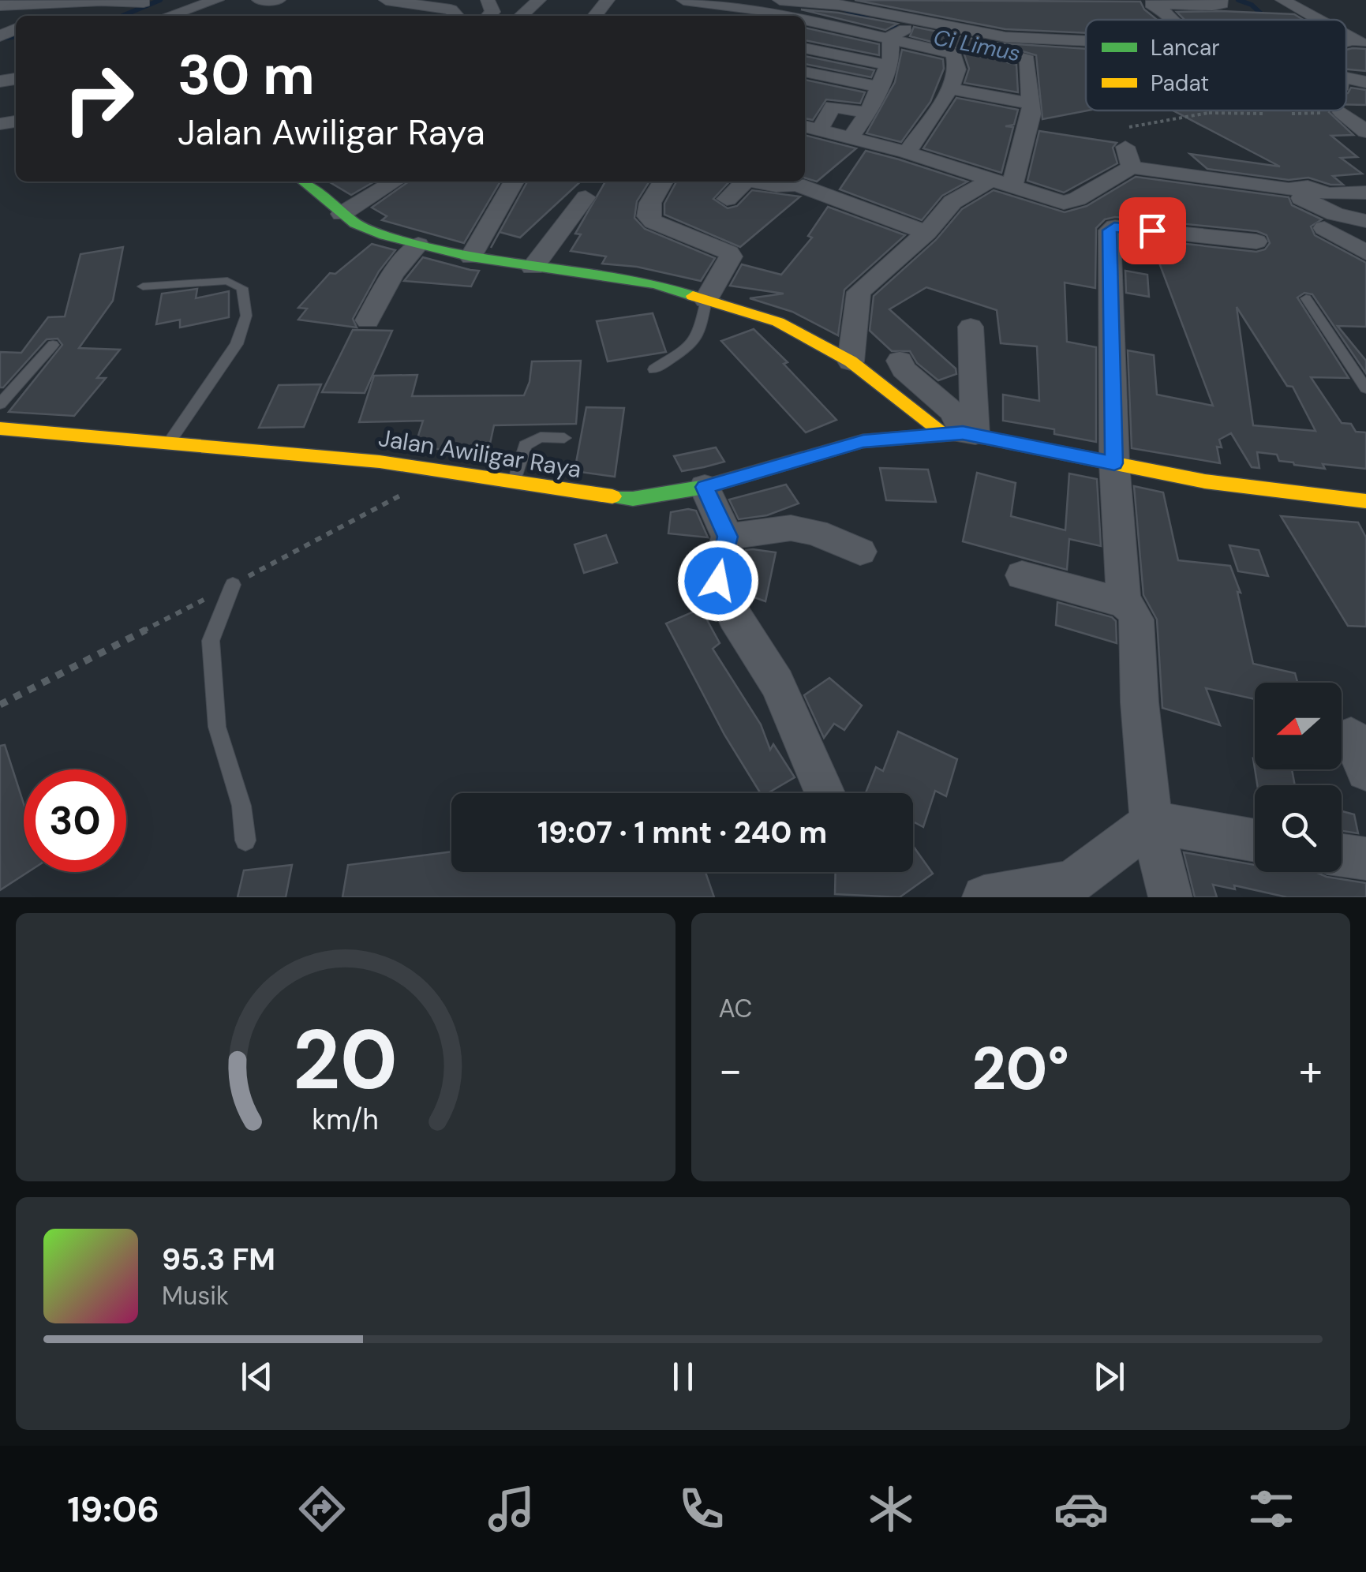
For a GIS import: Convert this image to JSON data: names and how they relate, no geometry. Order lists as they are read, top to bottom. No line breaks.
{"streets":{"street":["Jalan Awiligar Raya"]},"water":["Ci Limus"],"legend":["Lancar","Padat"],"north":"left","page":{"turn":["30 m","Jalan Awiligar Raya"],"limit":"30","trip":"19:07 · 1 mnt · 240 m","tile":"AC","heat":["−","20°","+"],"song":["95.3 FM","Musik"],"tabs":"19:06","gauge":["20","km/h"]}}
